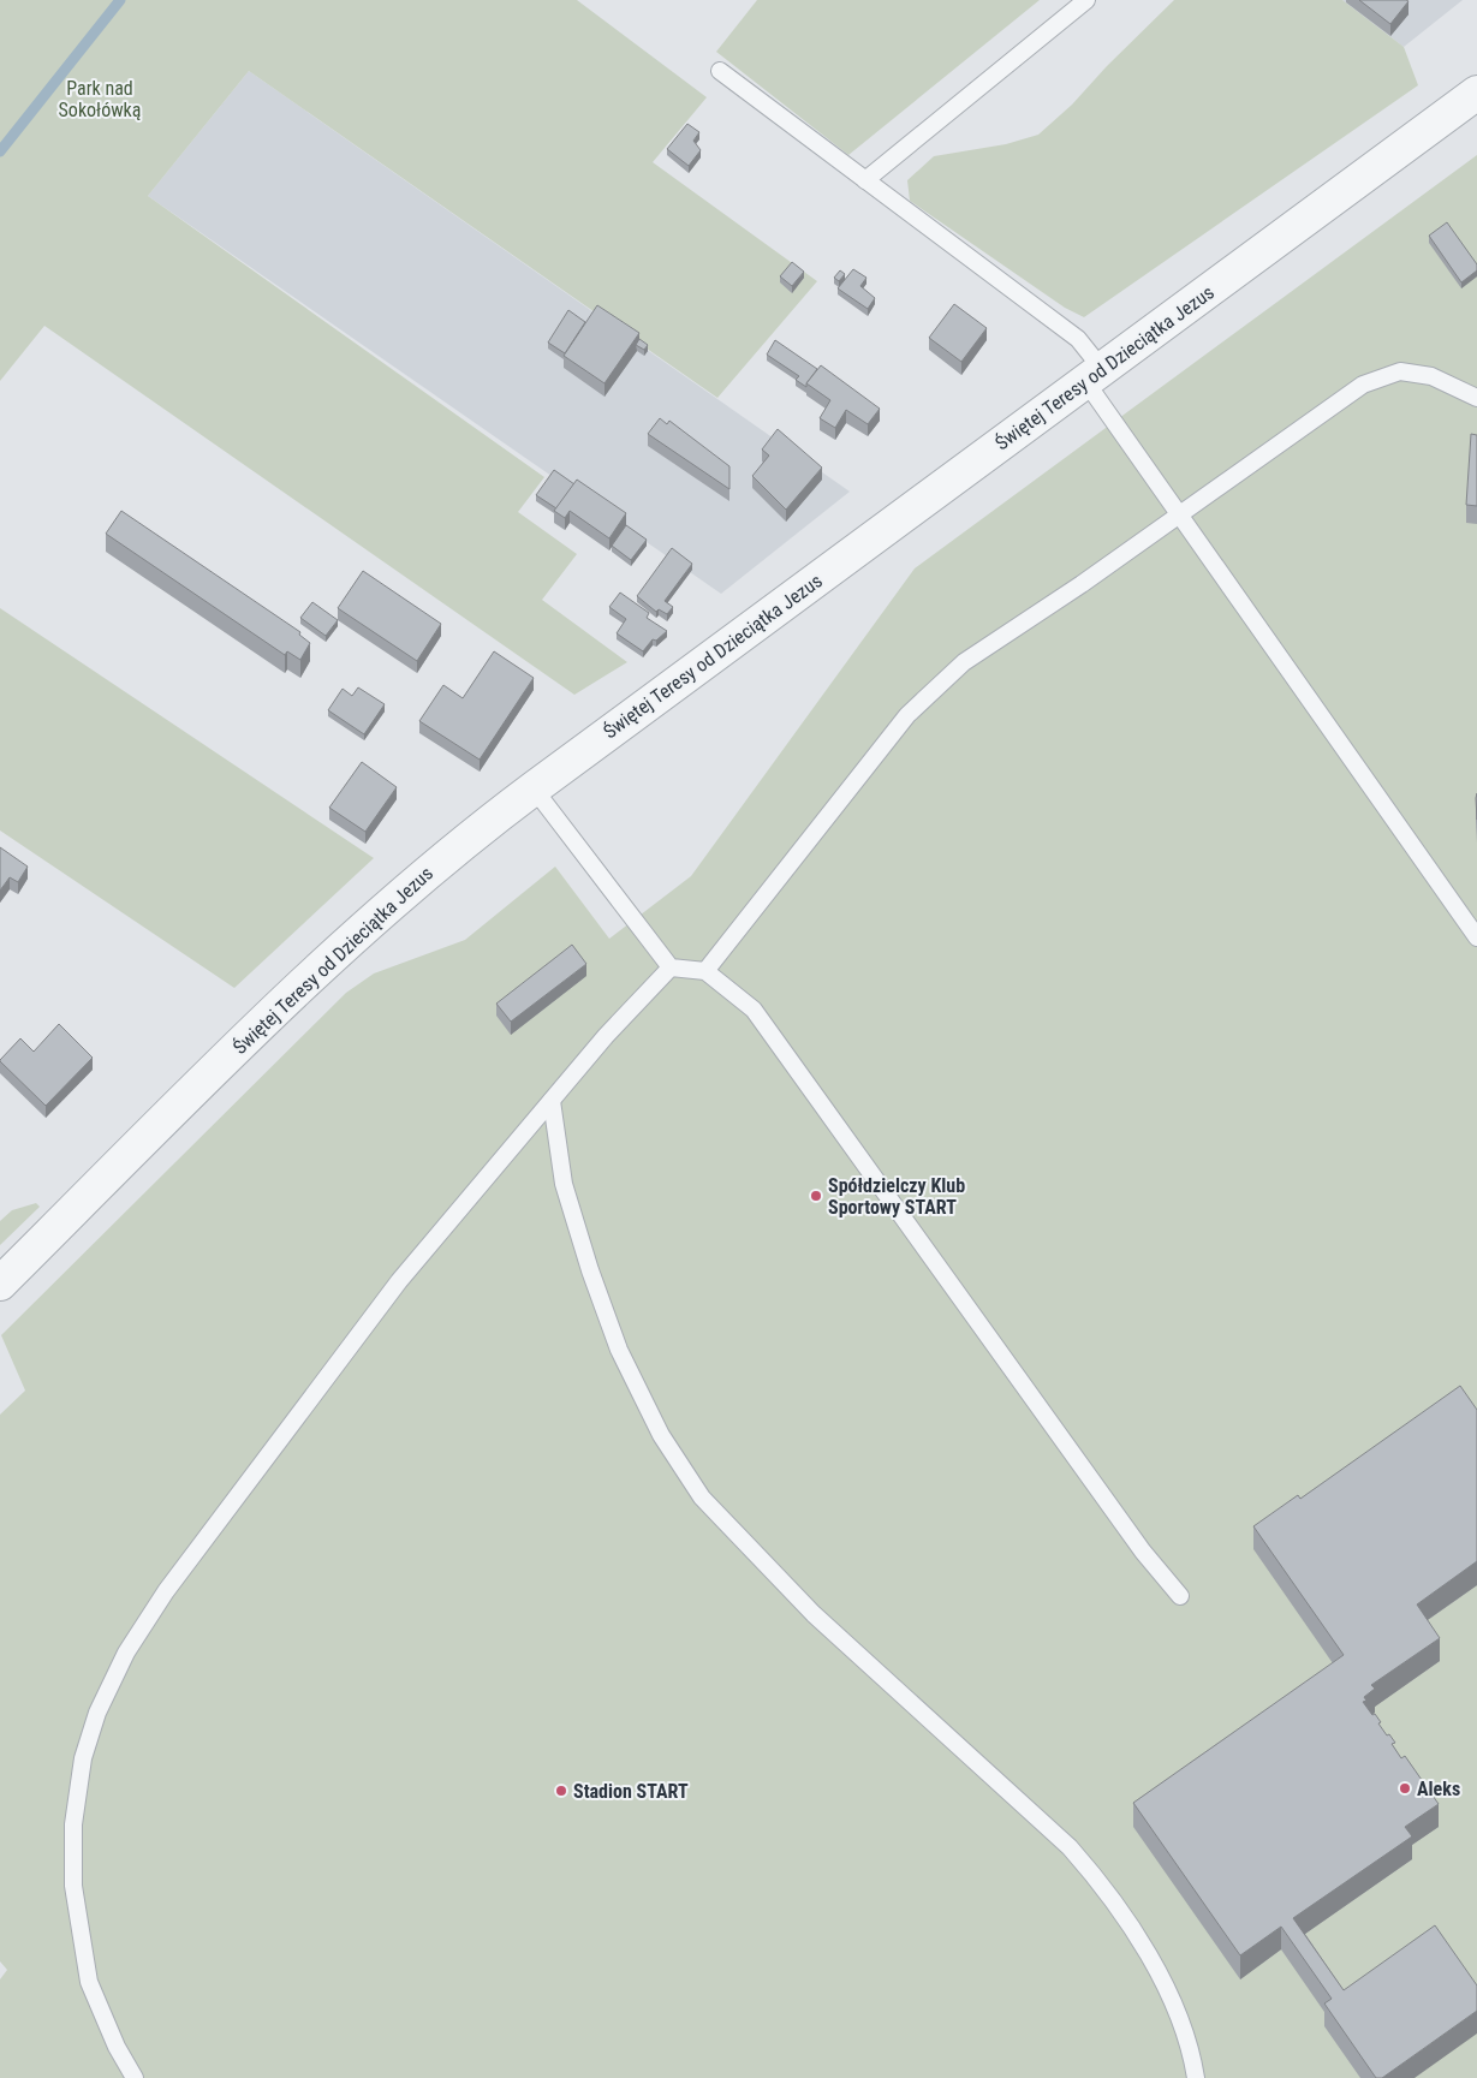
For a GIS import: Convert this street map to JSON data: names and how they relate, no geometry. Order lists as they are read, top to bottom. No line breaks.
{"streets":{"street":["Świętej Teresy od Dzieciątka Jezus"]},"parks":["Park nad Sokołówką"],"places":["Spółdzielczy Klub Sportowy START","Aleks","Stadion START"]}
